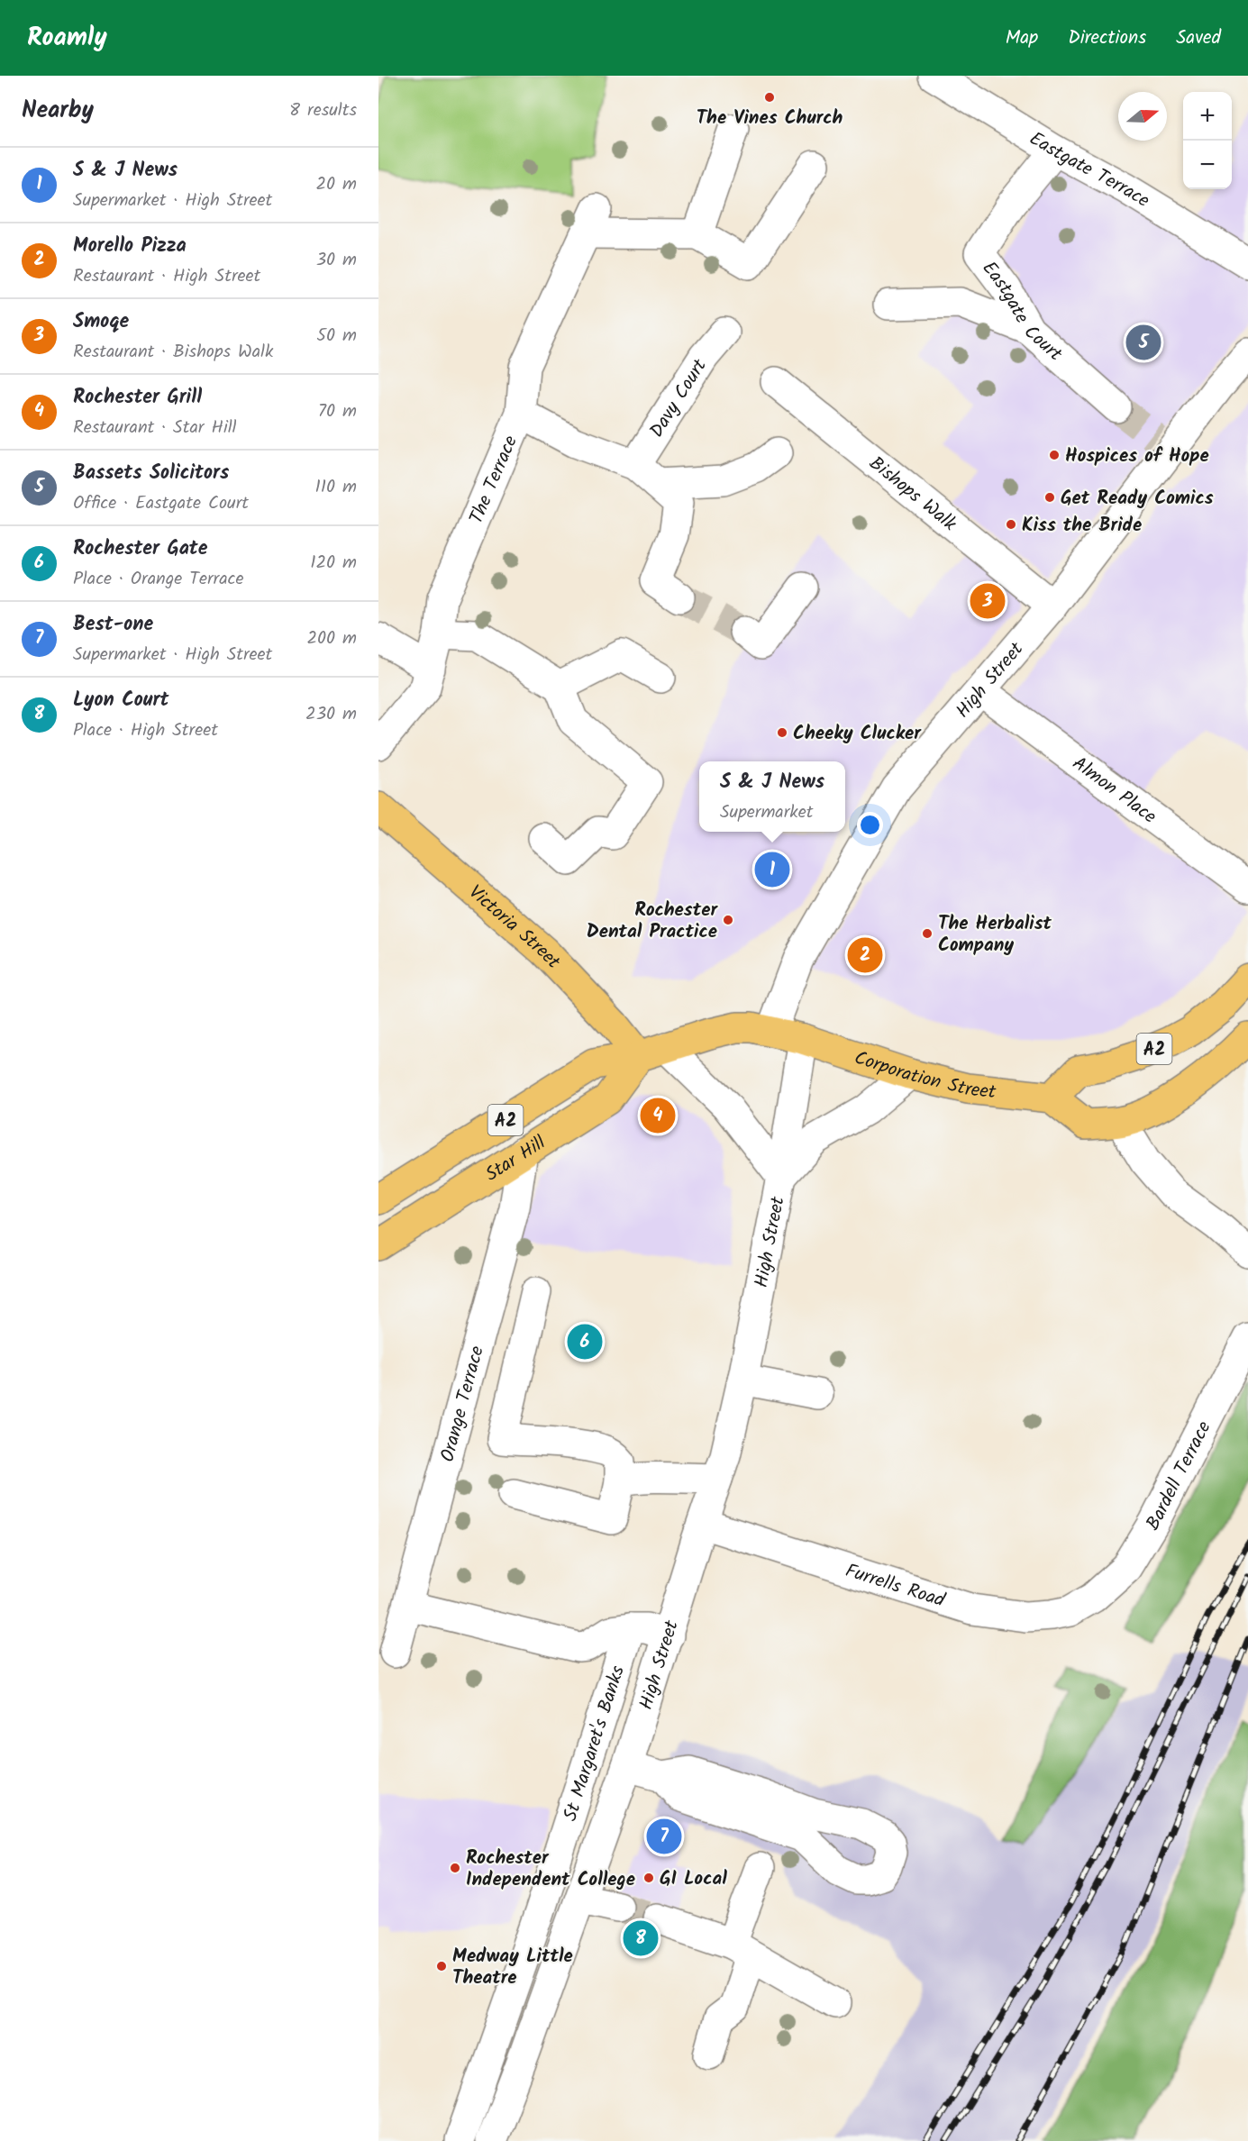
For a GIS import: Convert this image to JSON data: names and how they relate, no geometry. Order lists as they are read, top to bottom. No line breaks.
{"streets":{"main road":["Victoria Street","A2","Corporation Street","Star Hill"],"street":["Eastgate Terrace","Eastgate Court","Davy Court","The Terrace","Bishops Walk","High Street","Almon Place","Orange Terrace","Bardell Terrace","Furrells Road","St Margaret's Banks"]},"crossings":[["Eastgate Terrace","Eastgate Court"],["Bishops Walk","High Street"],["High Street","Almon Place"],["High Street","Victoria Street"],["High Street","Corporation Street"],["High Street","Star Hill"],["High Street","Furrells Road"],["Victoria Street","Star Hill"],["A2","Corporation Street"],["Corporation Street","Star Hill"],["Star Hill","Orange Terrace"],["Bardell Terrace","Furrells Road"]],"places":["The Vines Church","Hospices of Hope","Get Ready Comics","Kiss the Bride","Cheeky Clucker","Rochester Dental Practice","The Herbalist Company","Rochester Independent College","GI Local","Medway Little Theatre"],"north":"right","page":{"header":"Roamly","nav":["Map","Directions","Saved"],"heading":["Nearby","8 results"],"map_buttons":["+","−"],"list":[{"mark":"1","name":"S & J News","note":"Supermarket · High Street","value":"20 m"},{"mark":"2","name":"Morello Pizza","note":"Restaurant · High Street","value":"30 m"},{"mark":"3","name":"Smoqe","note":"Restaurant · Bishops Walk","value":"50 m"},{"mark":"4","name":"Rochester Grill","note":"Restaurant · Star Hill","value":"70 m"},{"mark":"5","name":"Bassets Solicitors","note":"Office · Eastgate Court","value":"110 m"},{"mark":"6","name":"Rochester Gate","note":"Place · Orange Terrace","value":"120 m"},{"mark":"7","name":"Best-one","note":"Supermarket · High Street","value":"200 m"},{"mark":"8","name":"Lyon Court","note":"Place · High Street","value":"230 m"}],"pins":["5","3","1","2","4","6","7","8"],"popup":["S & J News","Supermarket"]}}
